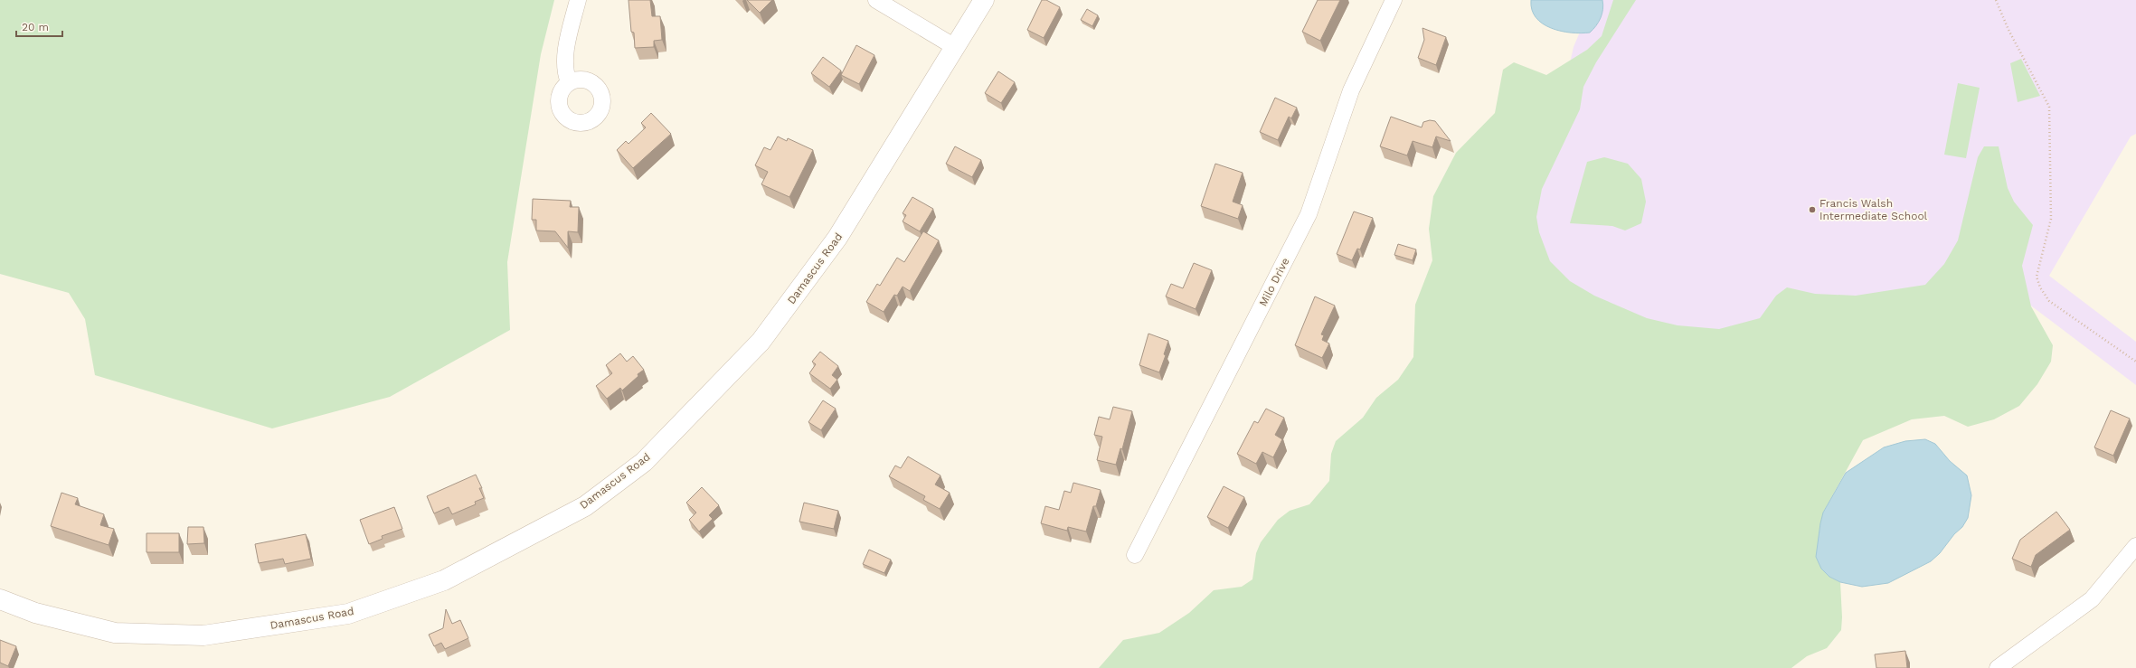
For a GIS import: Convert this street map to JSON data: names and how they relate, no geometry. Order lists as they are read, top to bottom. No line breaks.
{"streets":{"street":["Damascus Road","Milo Drive"]},"places":["Francis Walsh Intermediate School"],"scale_bar":"20 m"}
